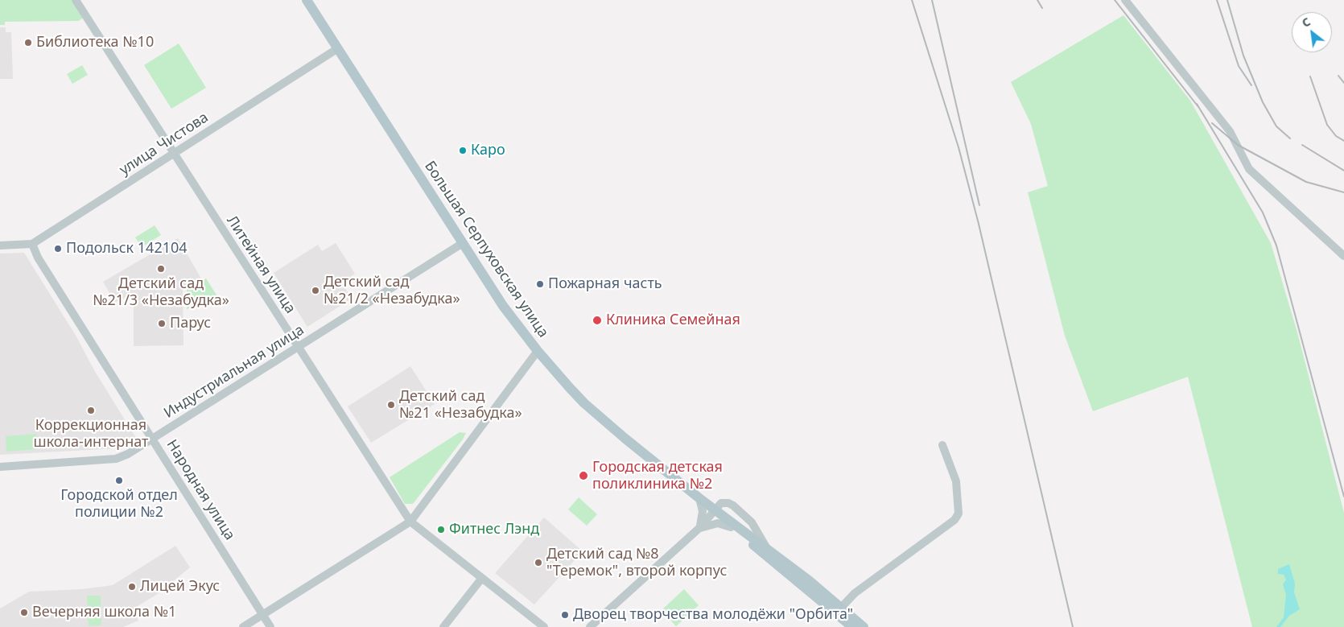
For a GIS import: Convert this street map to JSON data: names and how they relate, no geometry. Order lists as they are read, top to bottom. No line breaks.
{"streets":{"main road":["Большая Серпуховская улица"],"street":["улица Чистова","Литейная улица","Индустриальная улица","Народная улица"]},"crossings":[["улица Чистова","Большая Серпуховская улица"],["улица Чистова","Литейная улица"],["улица Чистова","Народная улица"],["Большая Серпуховская улица","Индустриальная улица"],["Литейная улица","Индустриальная улица"],["Индустриальная улица","Народная улица"]],"places":["Библиотека №10","Каро","Подольск 142104","Детский сад №21/3 «Незабудка»","Пожарная часть","Детский сад №21/2 «Незабудка»","Клиника Семейная","Парус","Детский сад №21 «Незабудка»","Коррекционная школа-интернат","Городская детская поликлиника №2","Городской отдел полиции №2","Фитнес Лэнд","Детский сад №8 \"Теремок\", второй корпус","Лицей Экус","Вечерняя школа №1","Дворец творчества молодёжи \"Орбита\""],"north":"top left"}
